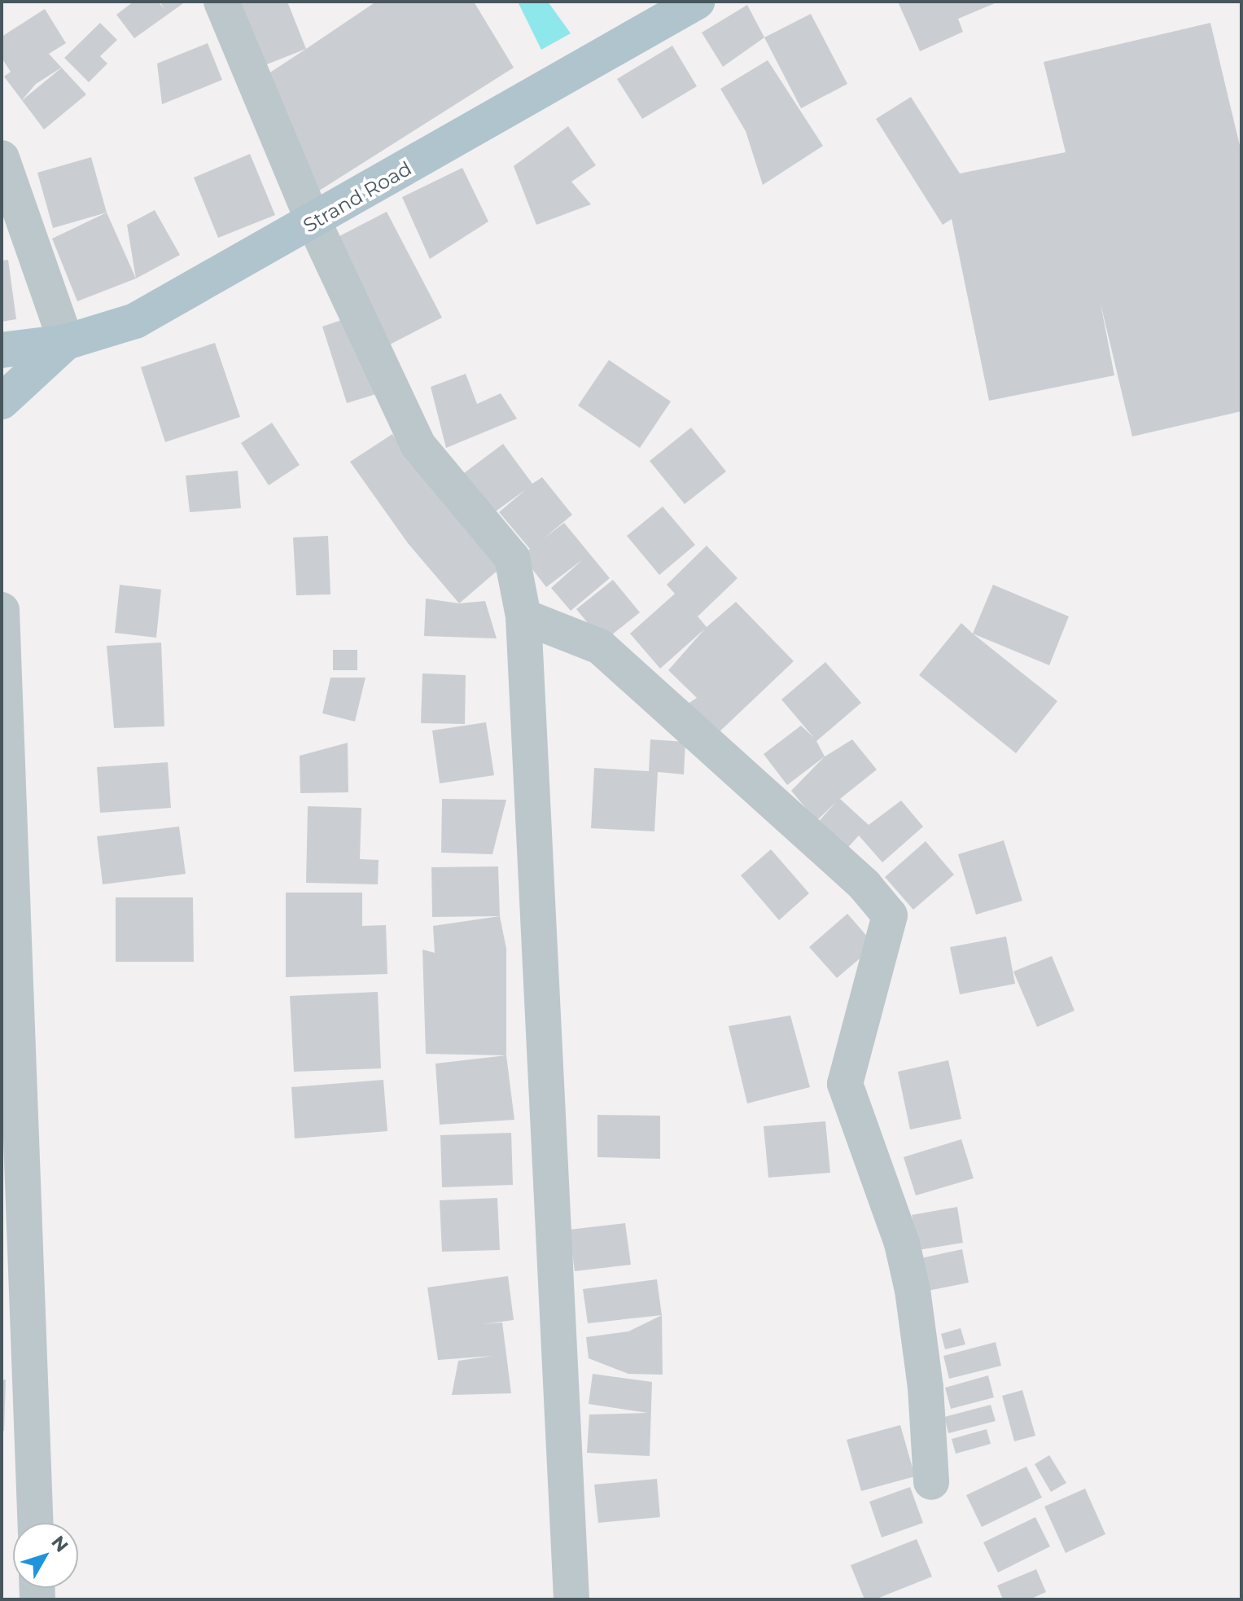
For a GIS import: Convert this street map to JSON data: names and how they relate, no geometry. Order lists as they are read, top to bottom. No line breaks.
{"streets":{"main road":["Strand Road"]},"north":"top right"}
